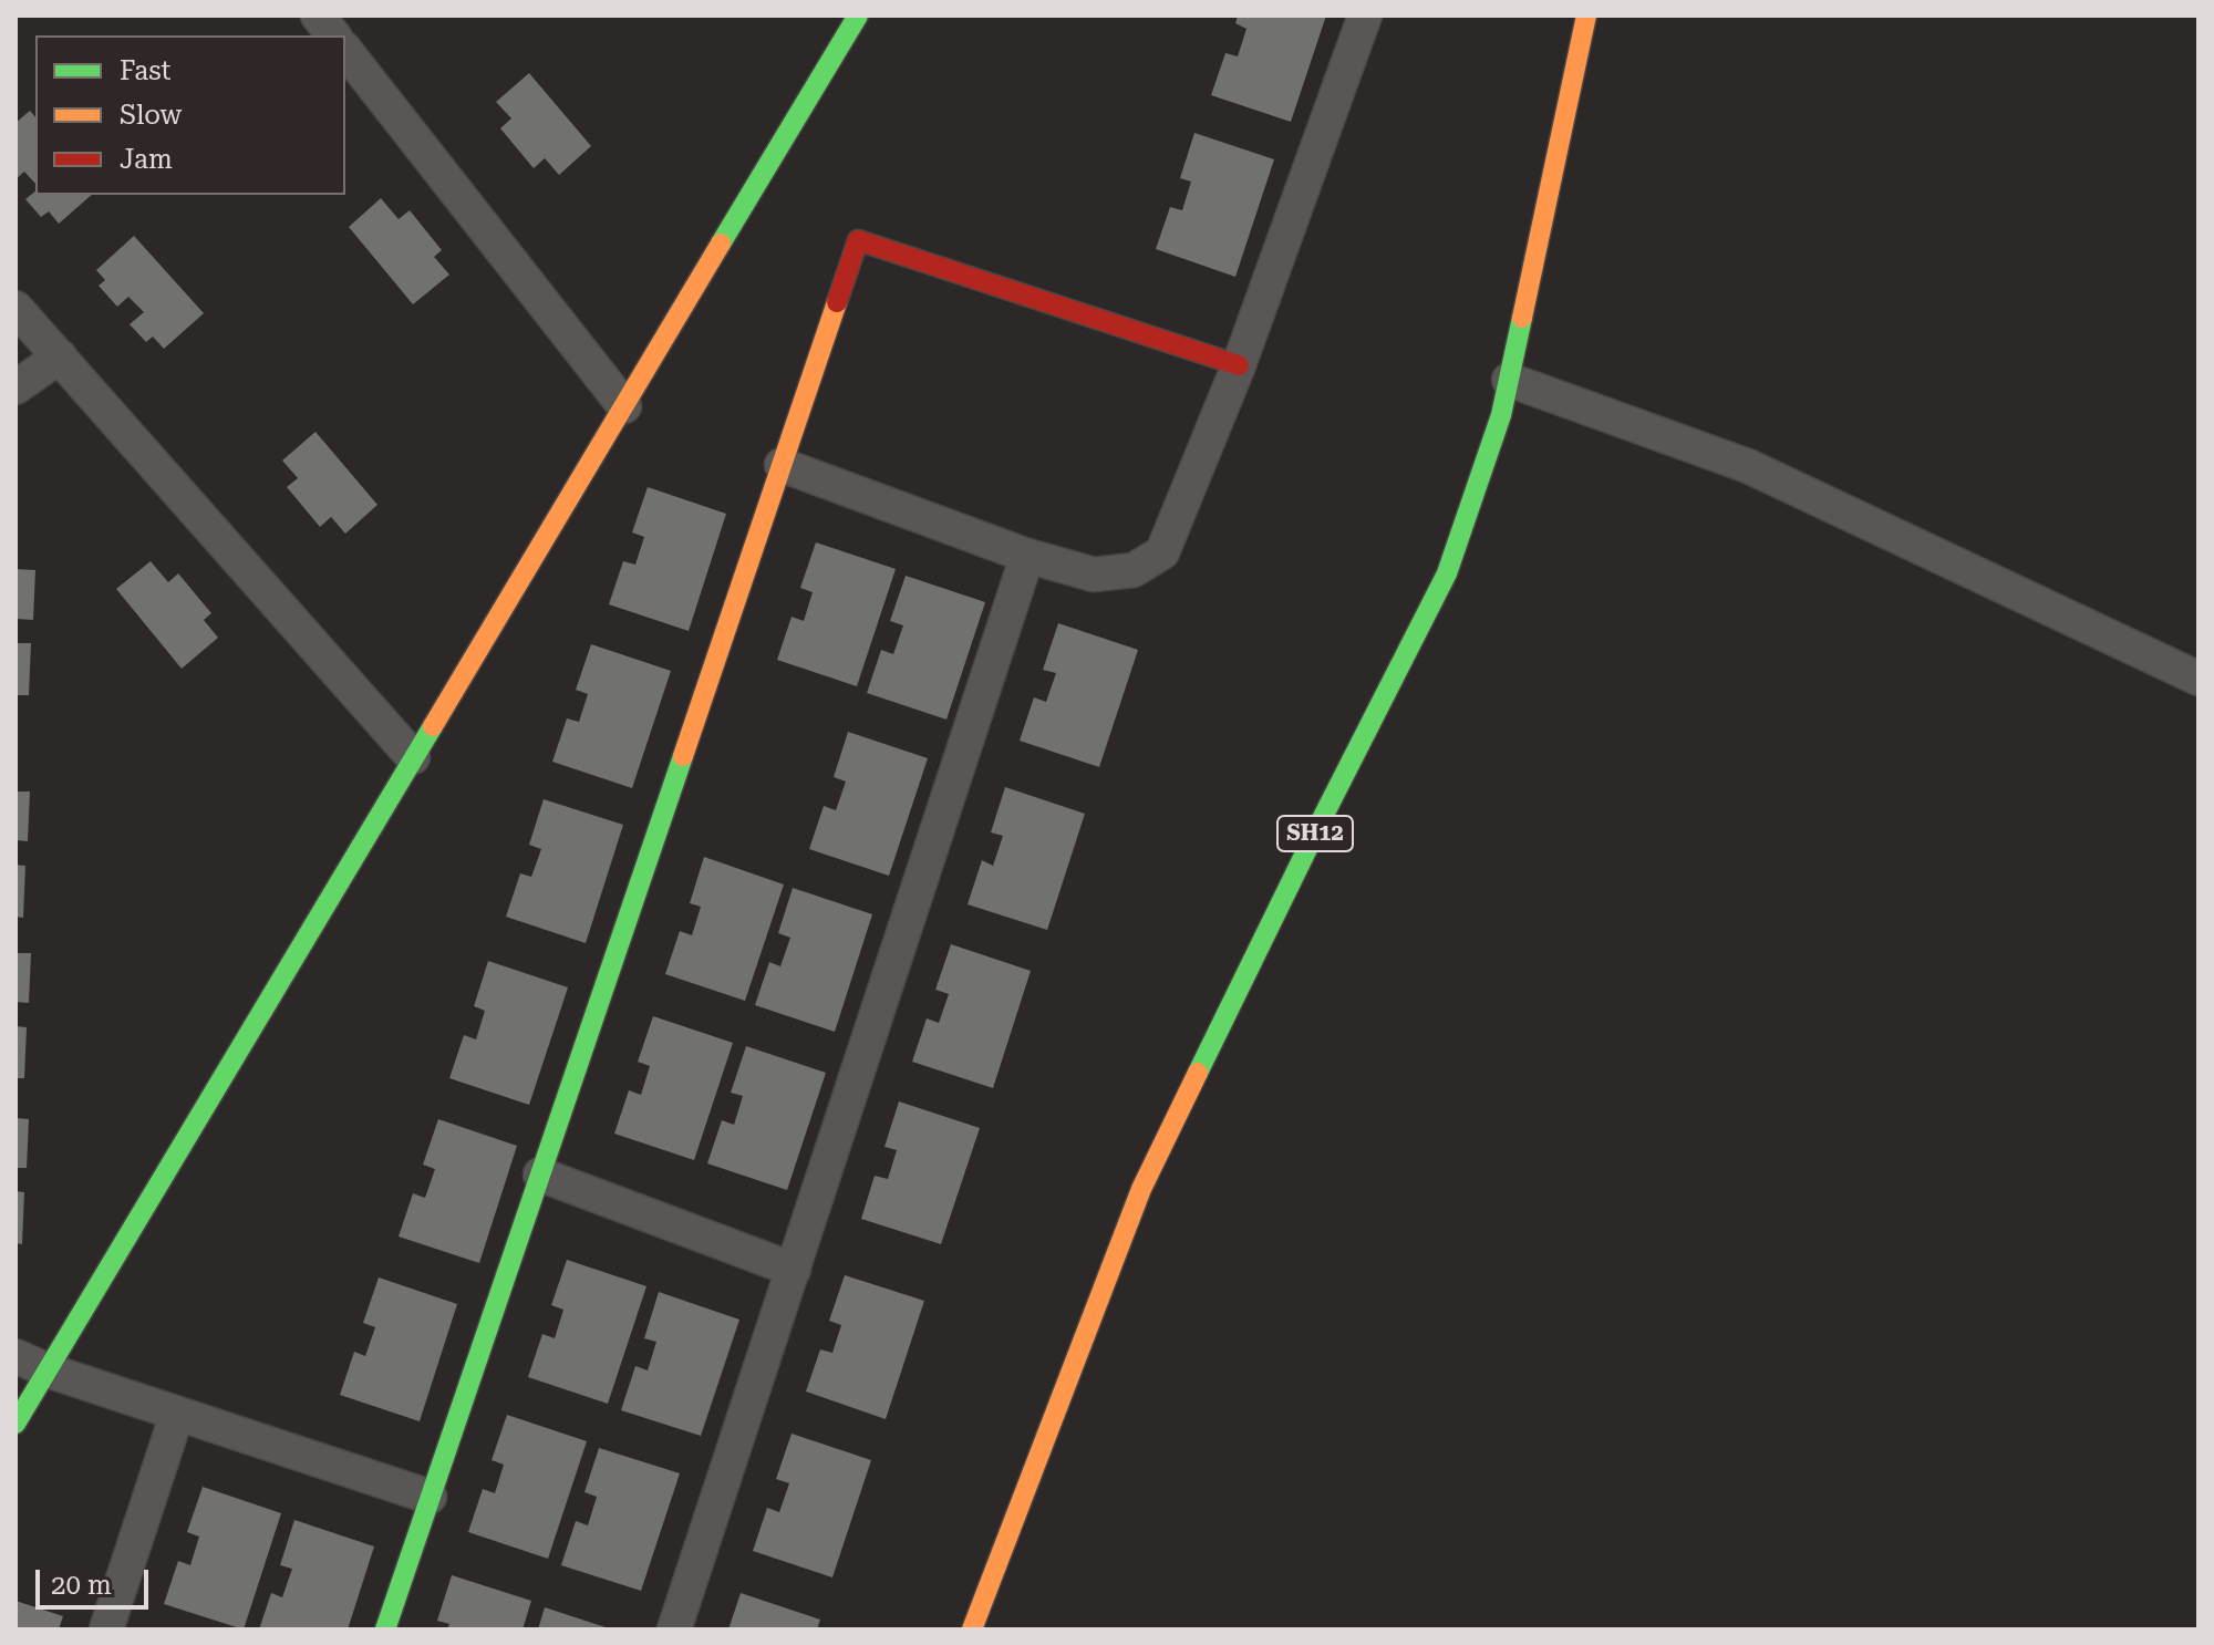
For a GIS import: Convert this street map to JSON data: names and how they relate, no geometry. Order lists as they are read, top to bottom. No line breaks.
{"streets":{"street":["SH12"]},"legend":["Fast","Slow","Jam"],"scale_bar":"20 m"}
